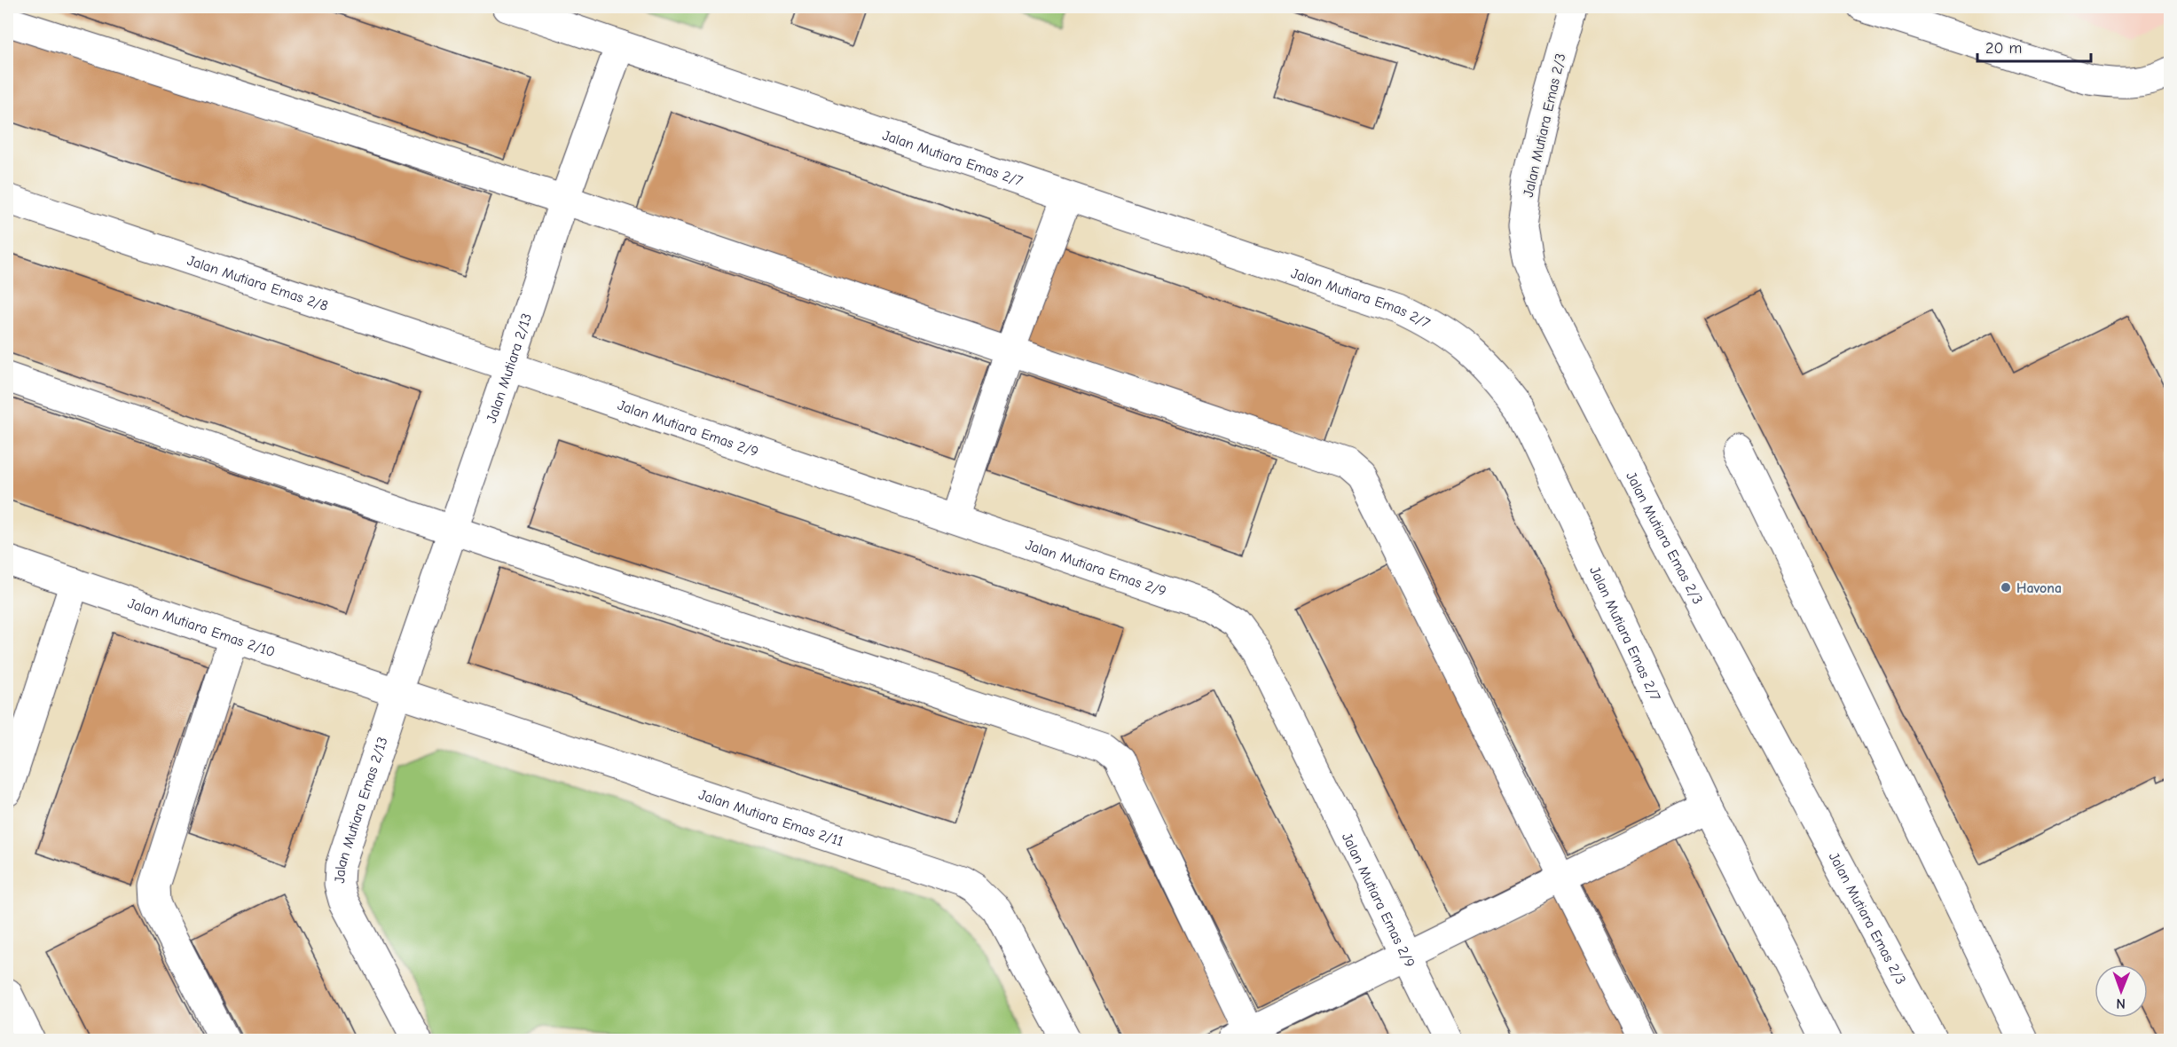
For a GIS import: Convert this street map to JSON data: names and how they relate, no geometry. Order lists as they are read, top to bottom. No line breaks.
{"streets":{"street":["Jalan Mutiara Emas 2/3","Jalan Mutiara Emas 2/7","Jalan Mutiara Emas 2/8","Jalan Mutiara 2/13","Jalan Mutiara Emas 2/9","Jalan Mutiara Emas 2/10","Jalan Mutiara Emas 2/13","Jalan Mutiara Emas 2/11"]},"crossings":[["Jalan Mutiara Emas 2/7","Jalan Mutiara 2/13"],["Jalan Mutiara Emas 2/8","Jalan Mutiara 2/13"],["Jalan Mutiara Emas 2/8","Jalan Mutiara Emas 2/9"],["Jalan Mutiara 2/13","Jalan Mutiara Emas 2/9"],["Jalan Mutiara 2/13","Jalan Mutiara Emas 2/10"],["Jalan Mutiara 2/13","Jalan Mutiara Emas 2/13"],["Jalan Mutiara 2/13","Jalan Mutiara Emas 2/11"],["Jalan Mutiara Emas 2/10","Jalan Mutiara Emas 2/13"],["Jalan Mutiara Emas 2/10","Jalan Mutiara Emas 2/11"],["Jalan Mutiara Emas 2/13","Jalan Mutiara Emas 2/11"]],"places":["Havona"],"scale_bar":"20 m","north":"bottom"}
